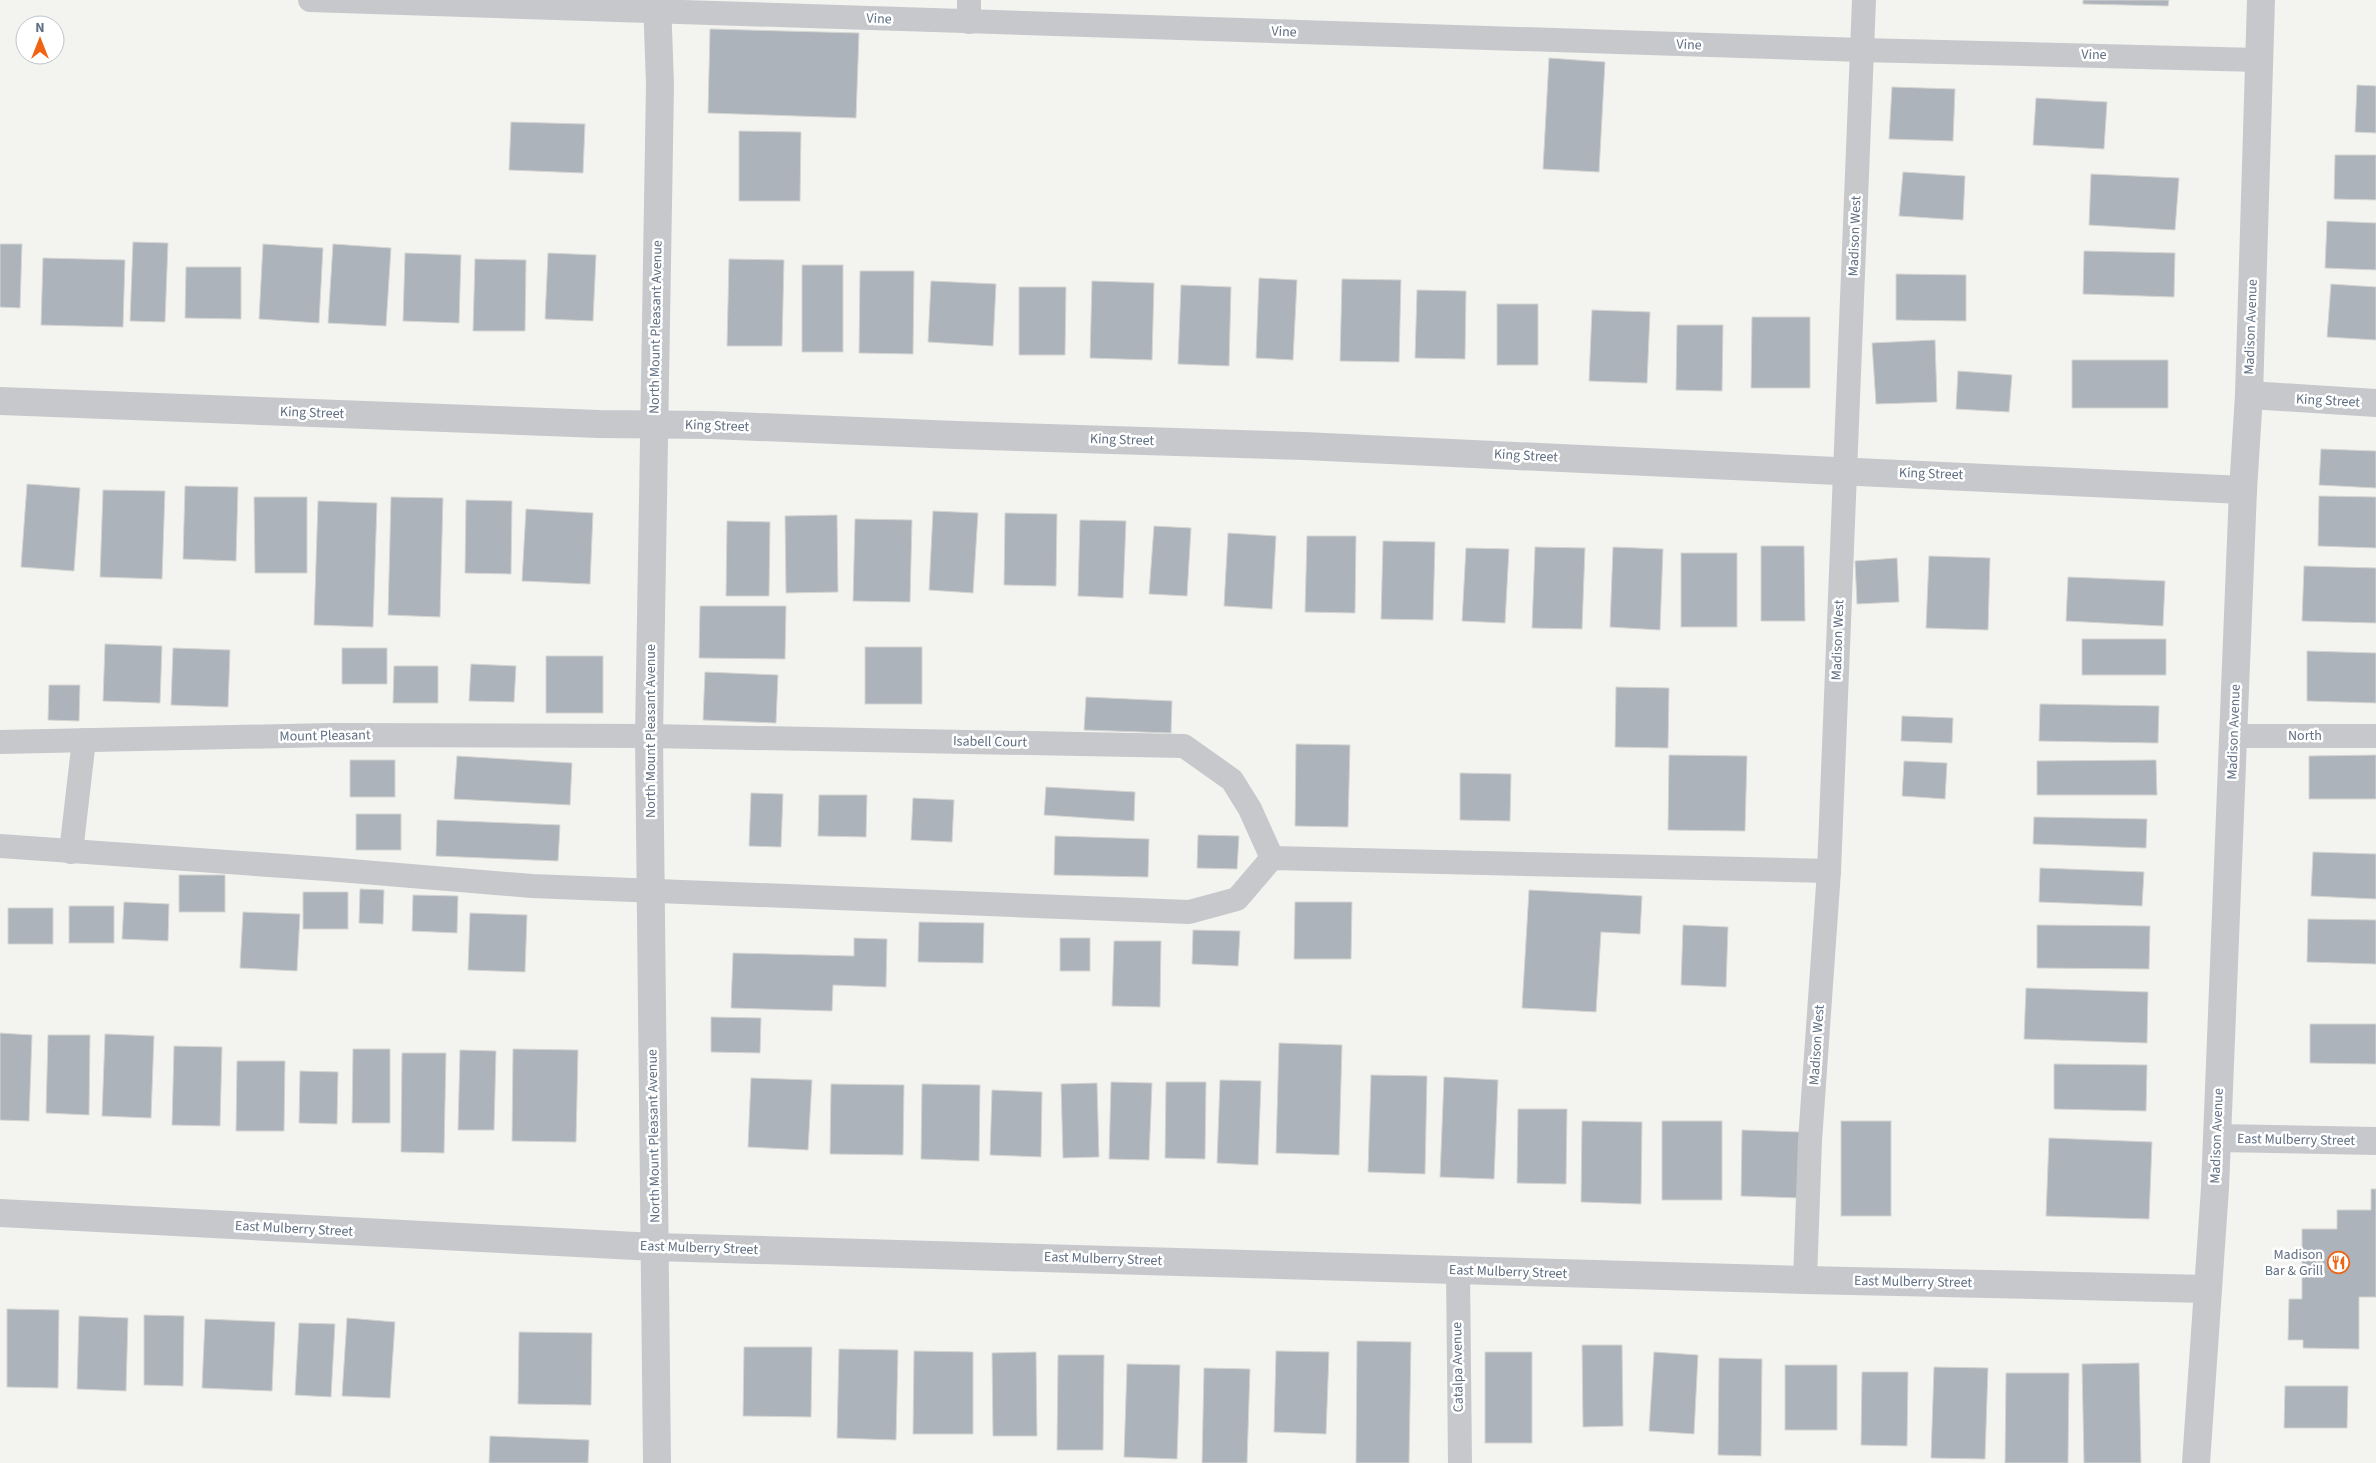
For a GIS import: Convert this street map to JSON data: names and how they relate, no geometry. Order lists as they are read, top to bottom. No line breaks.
{"streets":{"street":["North Mount Pleasant Avenue","Madison Avenue","King Street","East Mulberry Street"],"lane":["Vine","Madison West","Mount Pleasant","North","Isabell Court","Catalpa Avenue"]},"crossings":[["Vine","Madison West"],["Vine","North Mount Pleasant Avenue"],["Vine","Madison Avenue"],["Madison West","King Street"],["Madison West","East Mulberry Street"],["North Mount Pleasant Avenue","King Street"],["North Mount Pleasant Avenue","Mount Pleasant"],["North Mount Pleasant Avenue","Isabell Court"],["North Mount Pleasant Avenue","East Mulberry Street"],["Madison Avenue","King Street"],["Madison Avenue","North"],["Madison Avenue","East Mulberry Street"],["Mount Pleasant","Isabell Court"],["East Mulberry Street","Catalpa Avenue"]],"places":{"restaurant":["Madison Bar & Grill"]},"north":"top"}
